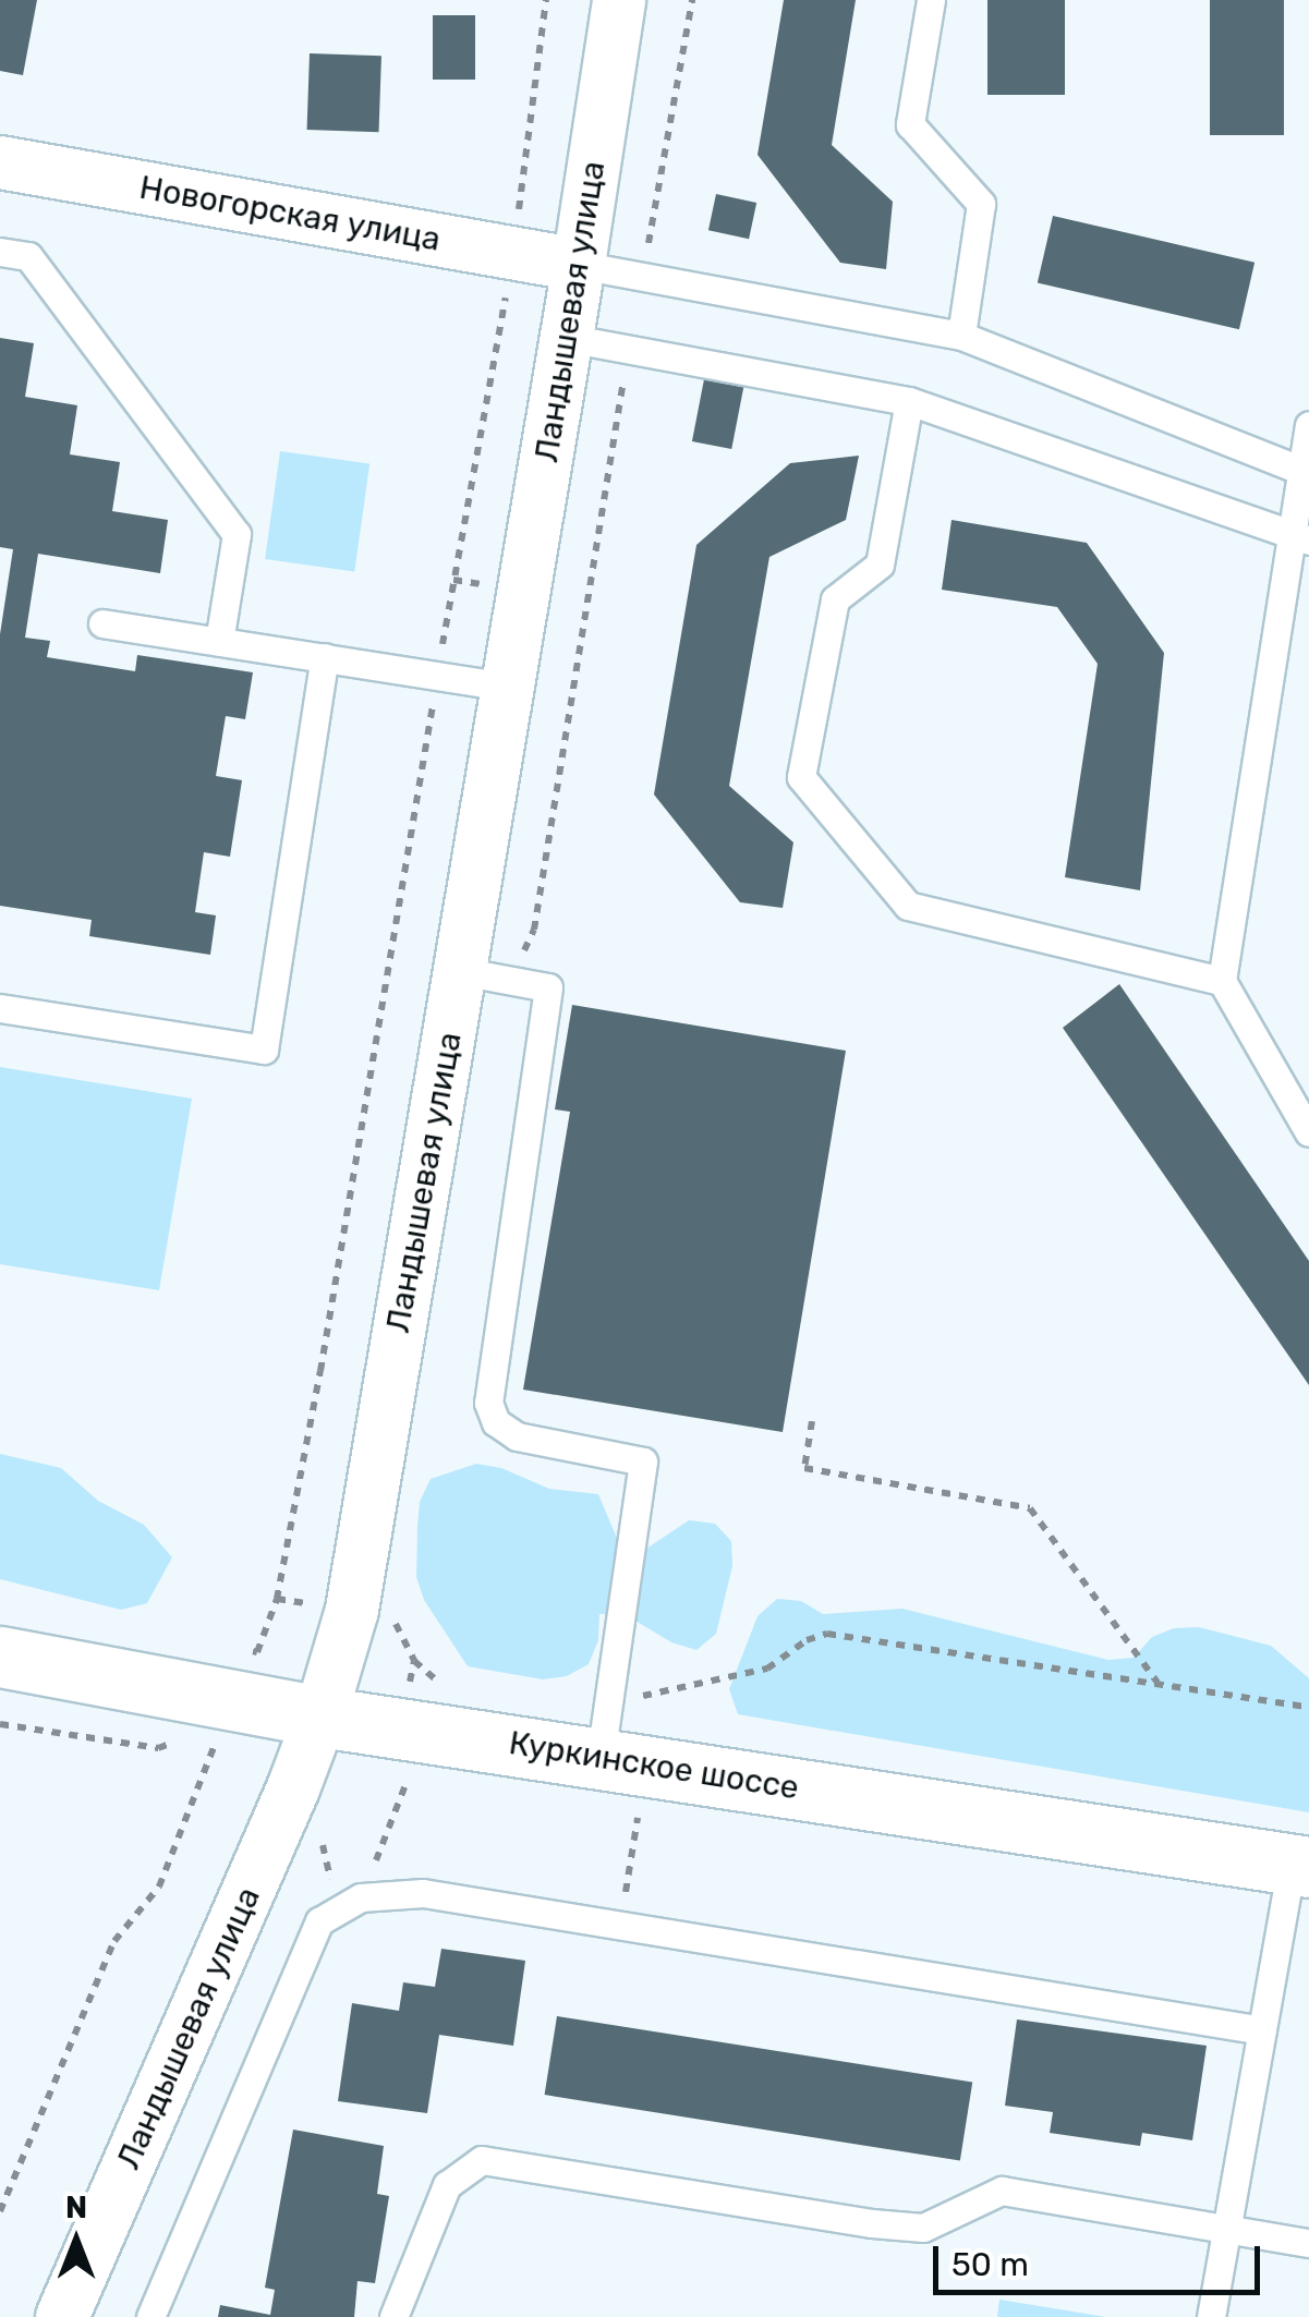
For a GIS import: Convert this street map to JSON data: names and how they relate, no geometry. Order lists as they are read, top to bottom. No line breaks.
{"streets":{"main road":["Куркинское шоссе"],"street":["Новогорская улица","Ландышевая улица"]},"crossings":[["Новогорская улица","Ландышевая улица"],["Ландышевая улица","Куркинское шоссе"]],"scale_bar":"50 m","north":"top"}
